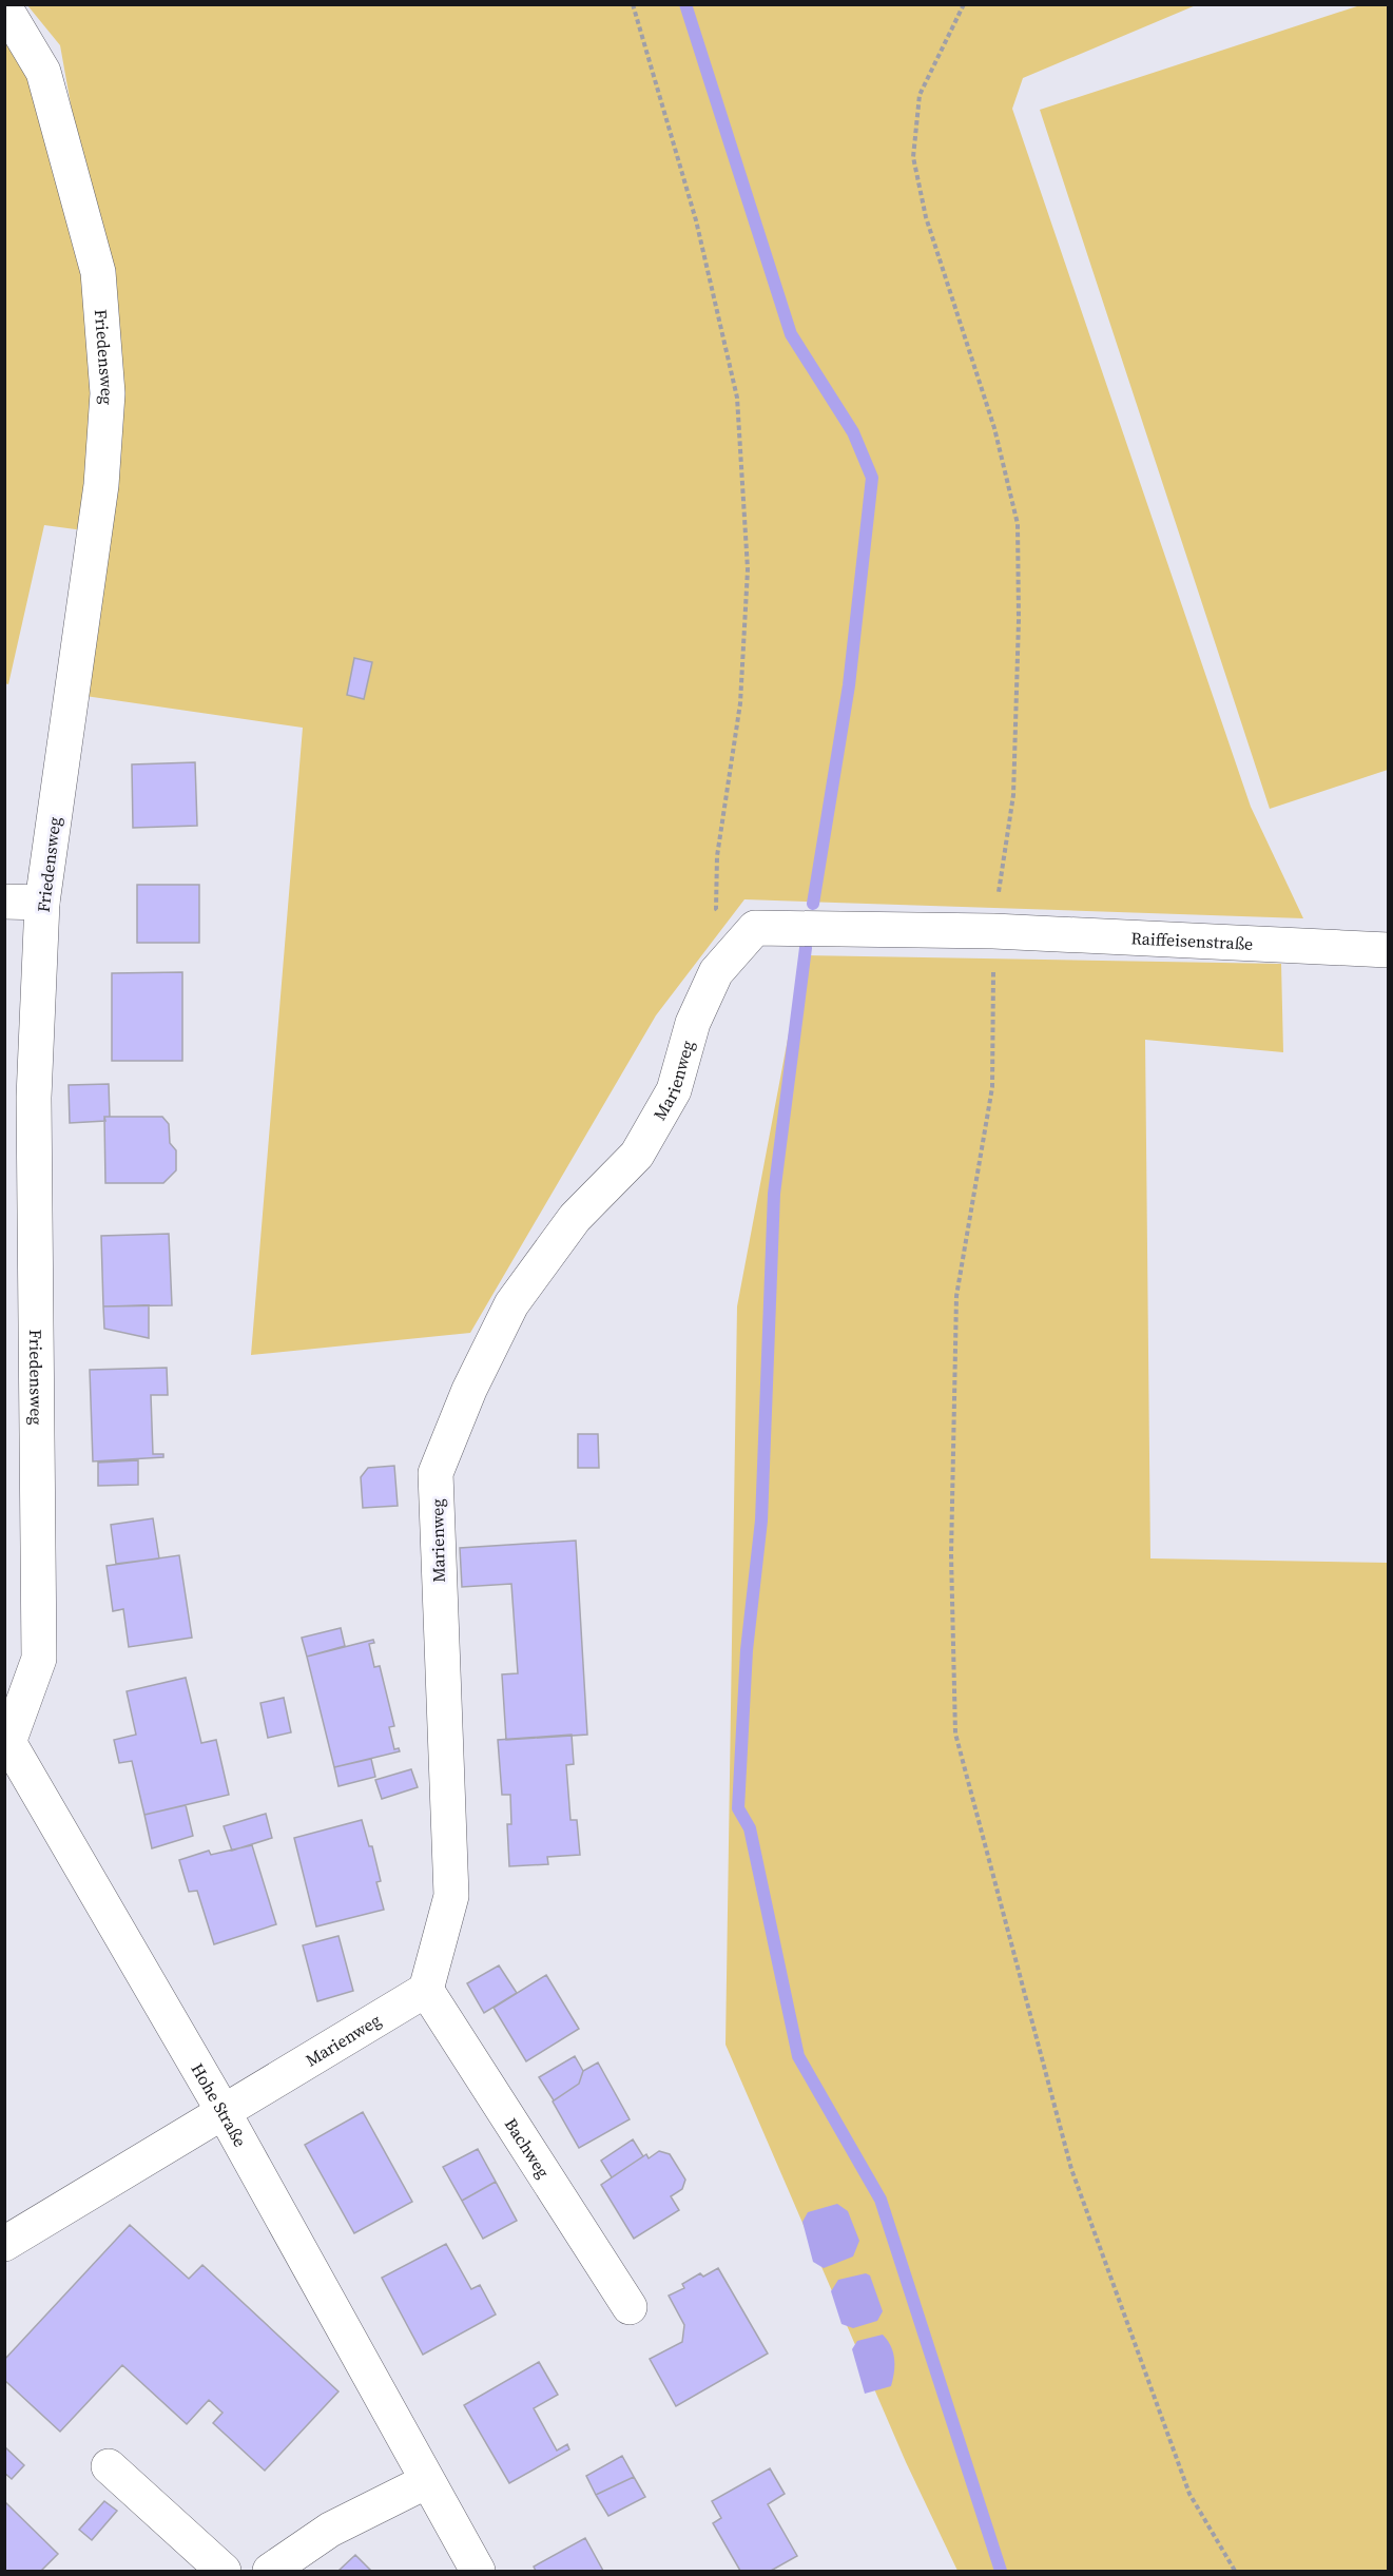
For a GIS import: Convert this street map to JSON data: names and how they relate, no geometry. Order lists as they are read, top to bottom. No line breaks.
{"streets":{"street":["Friedensweg","Raiffeisenstraße","Marienweg","Hohe Straße","Bachweg"]},"crossings":[["Friedensweg","Hohe Straße"],["Marienweg","Hohe Straße"],["Marienweg","Bachweg"]]}
